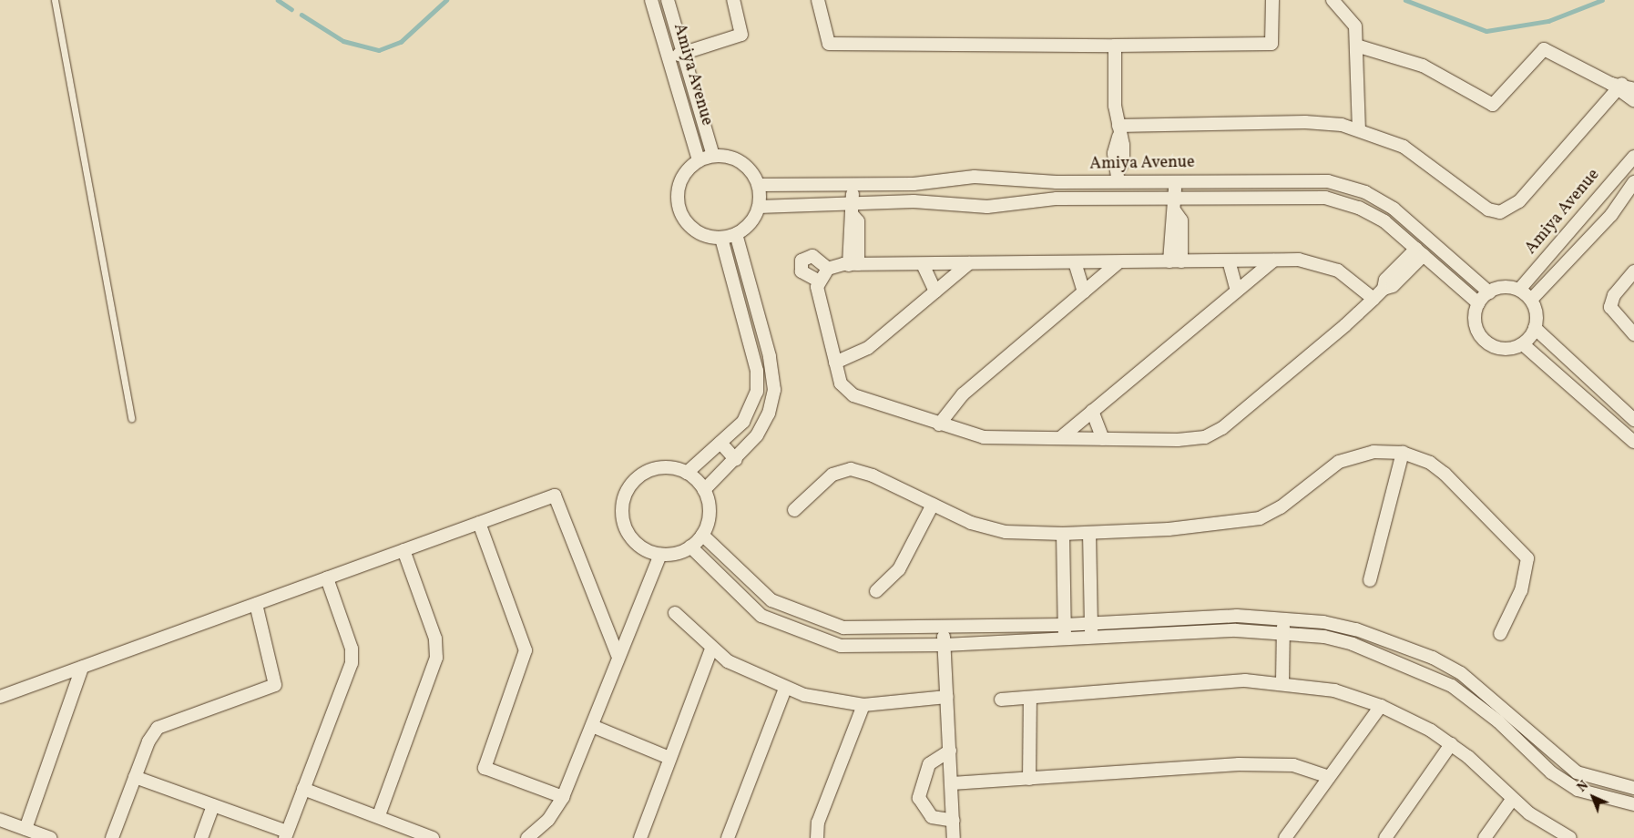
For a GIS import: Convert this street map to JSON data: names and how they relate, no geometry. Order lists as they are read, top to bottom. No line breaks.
{"streets":{"street":["Amiya Avenue"]},"north":"top left"}
